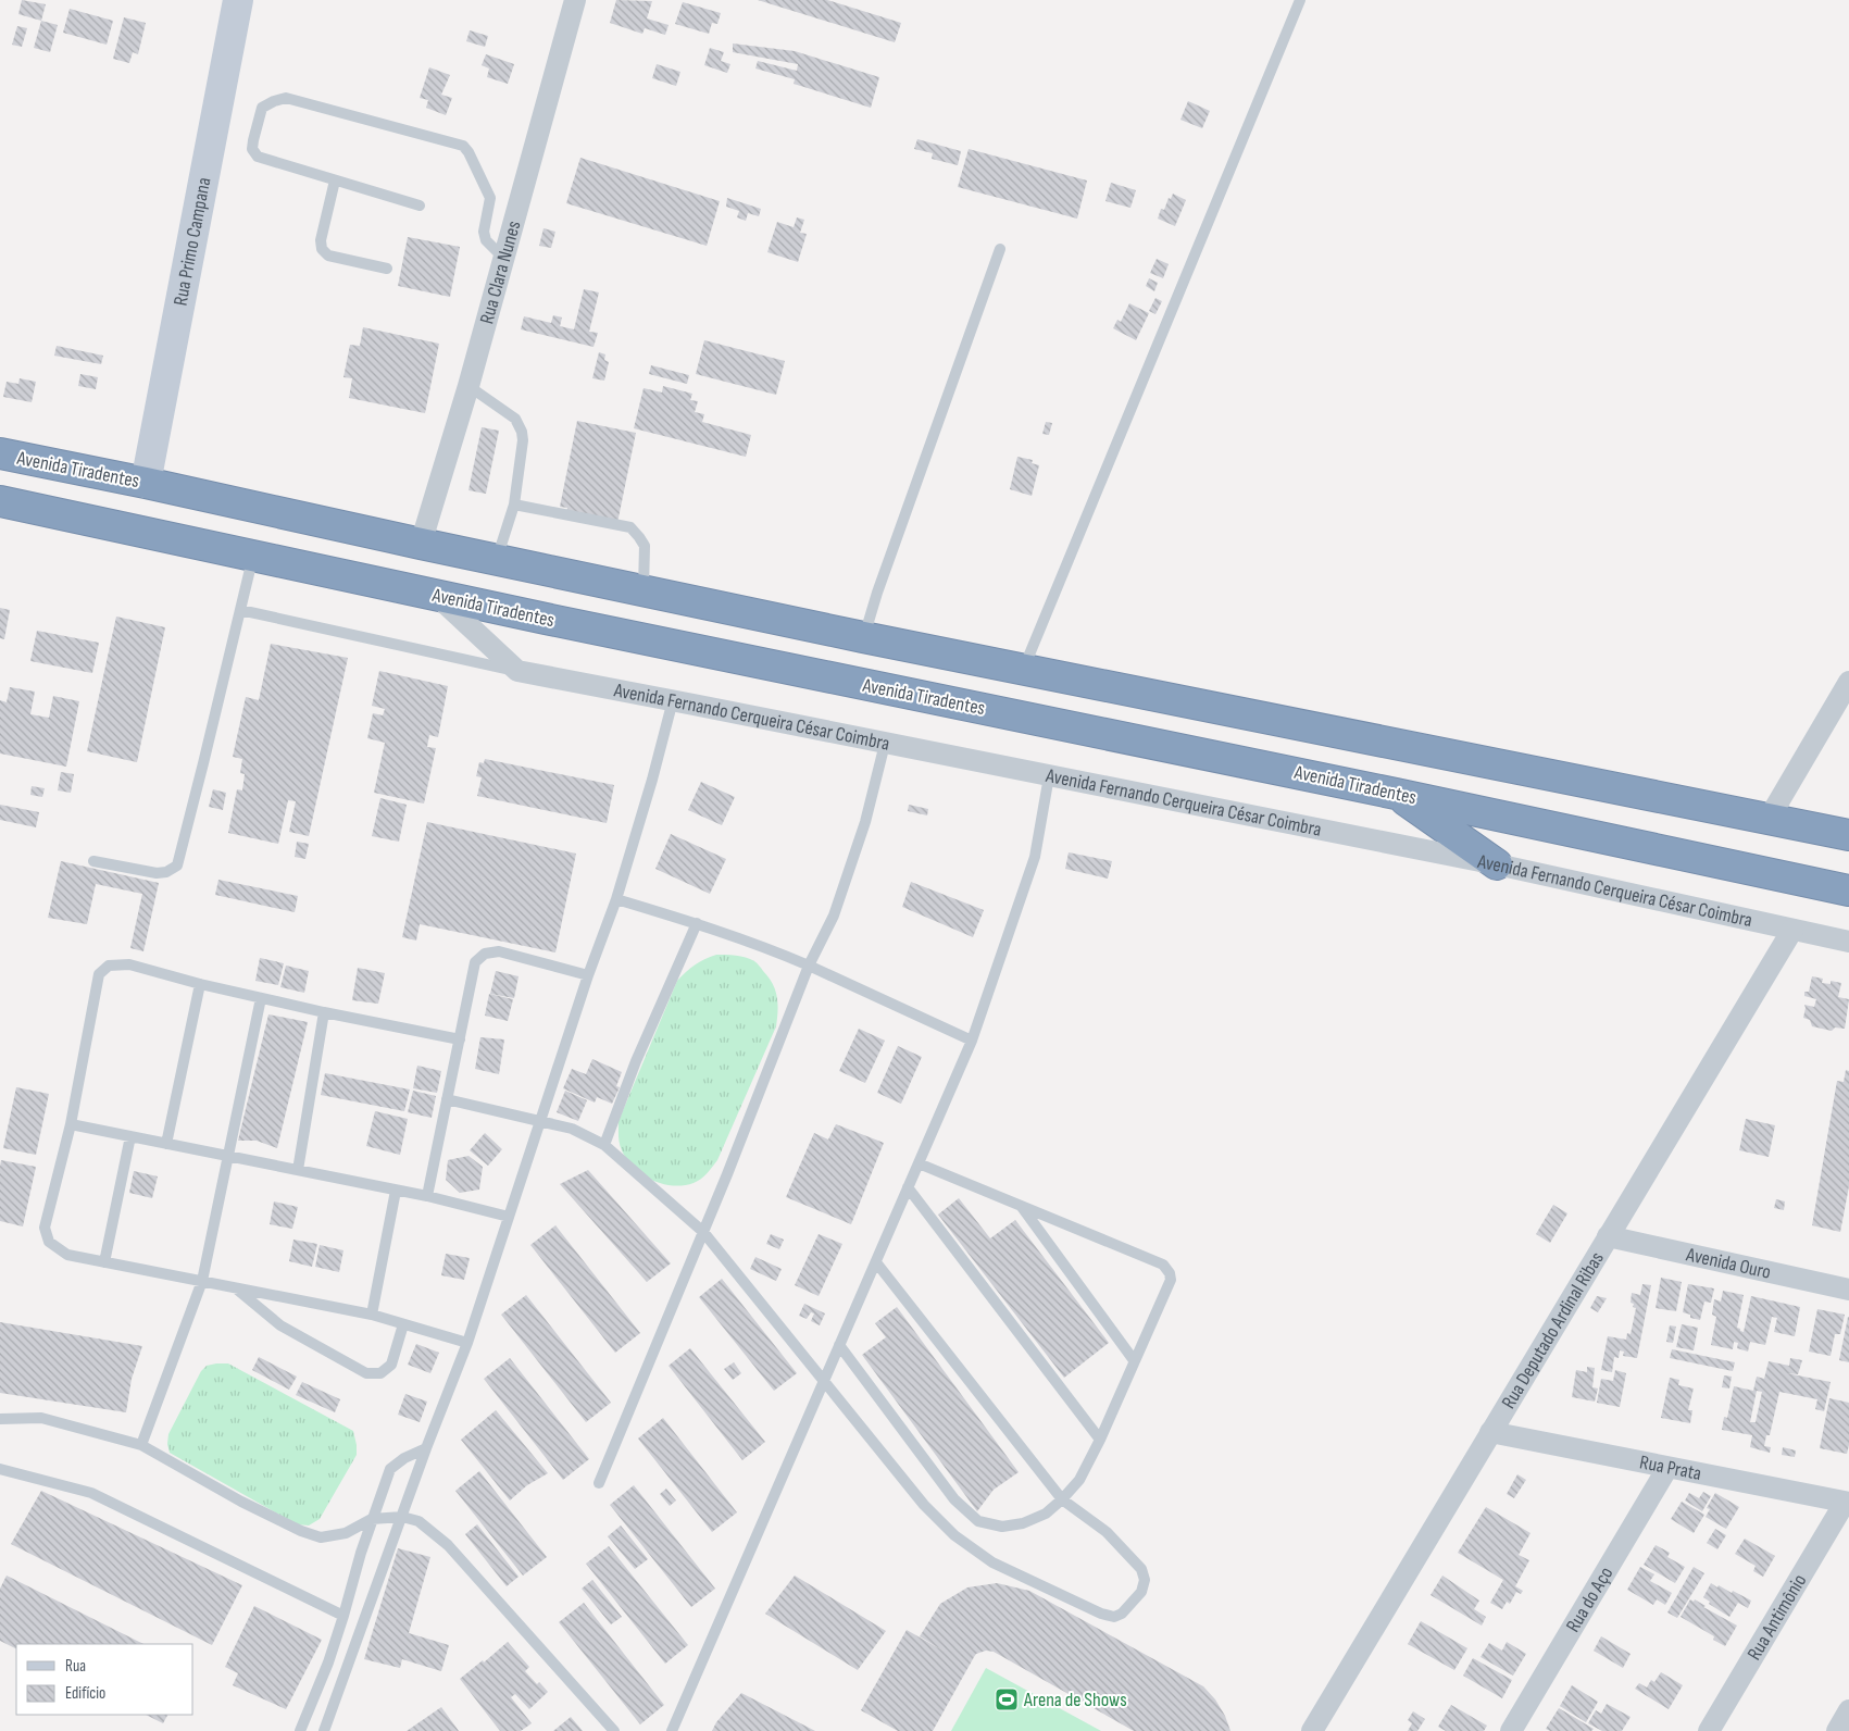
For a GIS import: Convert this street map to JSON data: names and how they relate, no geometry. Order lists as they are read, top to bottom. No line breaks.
{"streets":{"highway":["Avenida Tiradentes"],"street":["Rua Primo Campana","Rua Clara Nunes","Avenida Fernando Cerqueira César Coimbra","Avenida Ouro","Rua Deputado Ardinal Ribas","Rua Prata","Rua do Aço","Rua Antimônio"]},"crossings":[["Rua Primo Campana","Avenida Tiradentes"],["Rua Clara Nunes","Avenida Tiradentes"],["Avenida Fernando Cerqueira César Coimbra","Rua Deputado Ardinal Ribas"],["Avenida Ouro","Rua Deputado Ardinal Ribas"],["Rua Deputado Ardinal Ribas","Rua Prata"],["Rua Prata","Rua do Aço"],["Rua Prata","Rua Antimônio"]],"places":{"sports":["Arena de Shows"]},"legend":["Rua","Edifício"]}
